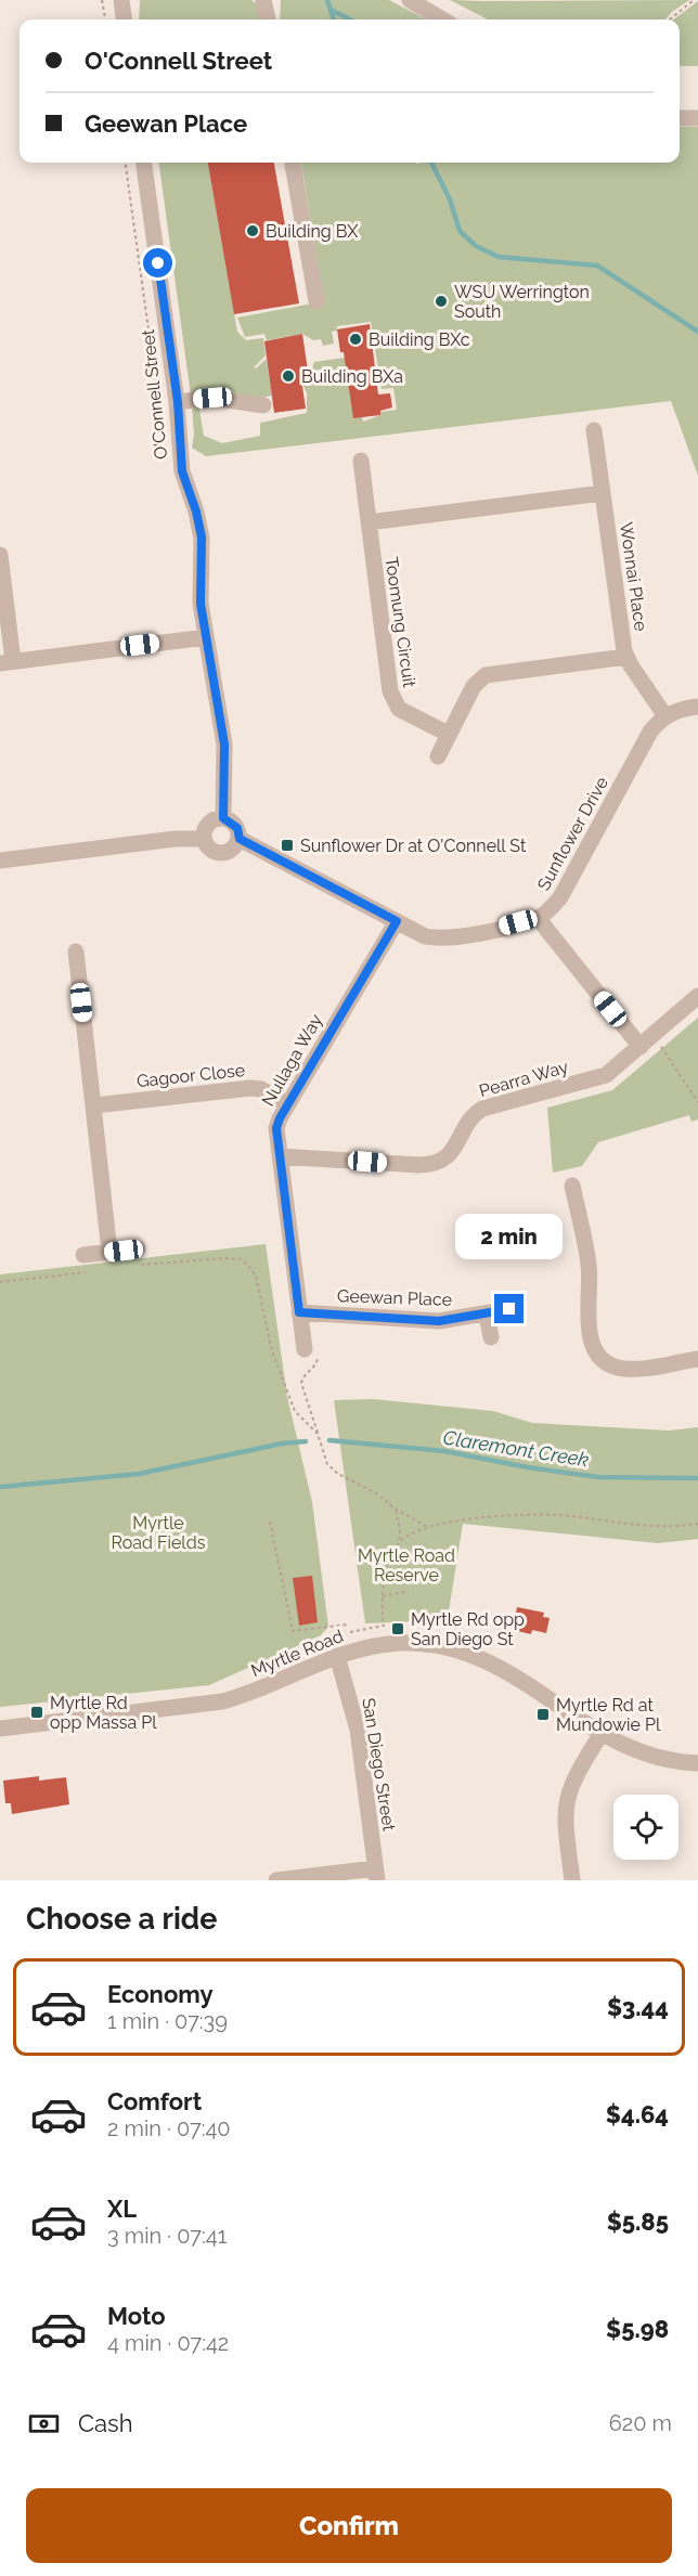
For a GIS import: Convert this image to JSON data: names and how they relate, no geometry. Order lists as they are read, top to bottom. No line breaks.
{"streets":{"street":["O'Connell Street","Wonnai Place","Toomung Circuit","Sunflower Drive","Nullaga Way","Gagoor Close","Pearra Way","Geewan Place","Myrtle Road","San Diego Street"]},"crossings":[["Wonnai Place","Sunflower Drive"],["Nullaga Way","Gagoor Close"],["Nullaga Way","Pearra Way"],["Nullaga Way","Geewan Place"],["Myrtle Road","San Diego Street"]],"water":["Claremont Creek"],"parks":["Myrtle Road Fields","Myrtle Road Reserve"],"places":{"other":["Building BX","WSU Werrington South","Building BXc","Building BXa"],"transit":["Sunflower Dr at O'Connell St","Myrtle Rd opp San Diego St","Myrtle Rd opp Massa Pl","Myrtle Rd at Mundowie Pl"]},"page":{"banner":["O'Connell Street","Geewan Place"],"bubble":"2 min","heading":"Choose a ride","list":[{"name":"Economy","note":"1 min · 07:39","value":"$3.44"},{"name":"Comfort","note":"2 min · 07:40","value":"$4.64"},{"name":"XL","note":"3 min · 07:41","value":"$5.85"},{"name":"Moto","note":"4 min · 07:42","value":"$5.98"}],"pay":["Cash","620 m"],"buttons":"Confirm"}}
